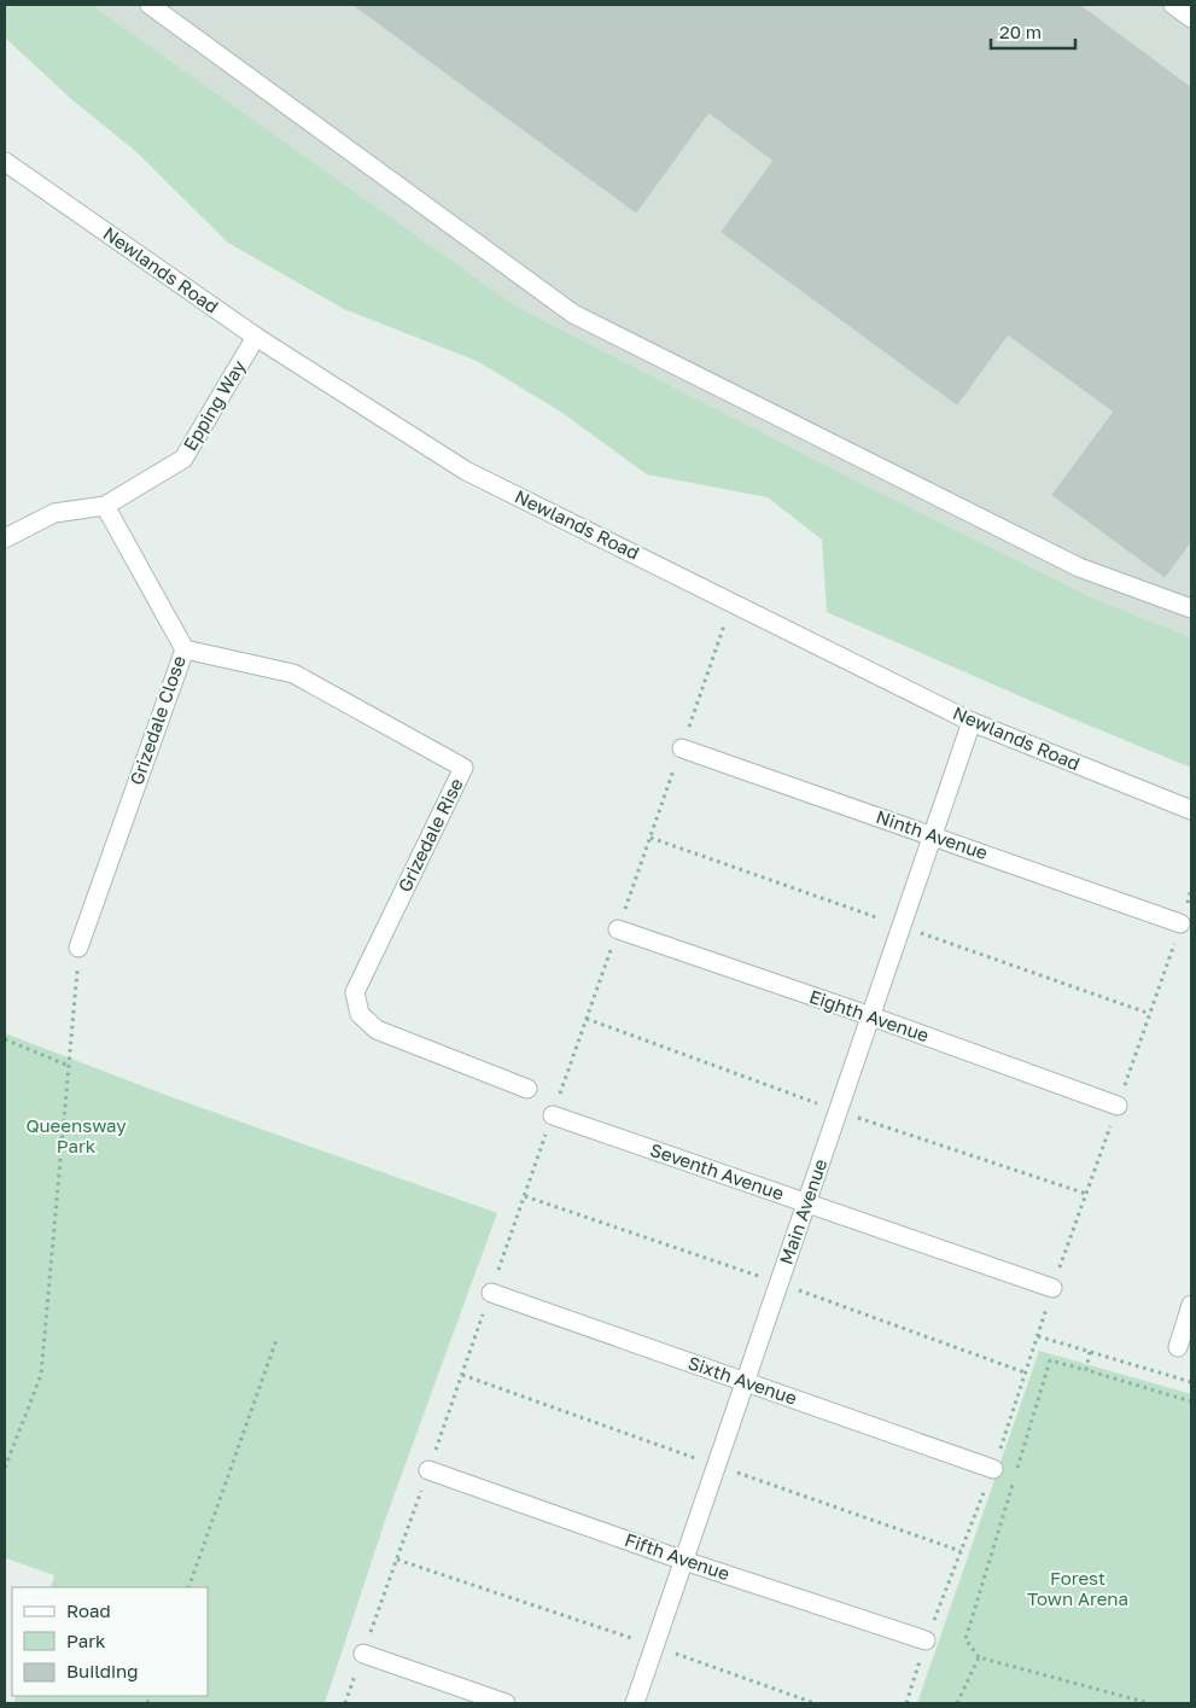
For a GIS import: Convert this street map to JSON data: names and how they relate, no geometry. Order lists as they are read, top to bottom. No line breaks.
{"streets":{"street":["Newlands Road","Epping Way","Grizedale Close","Grizedale Rise","Ninth Avenue","Eighth Avenue","Seventh Avenue","Main Avenue","Sixth Avenue","Fifth Avenue"]},"crossings":[["Newlands Road","Epping Way"],["Newlands Road","Main Avenue"],["Epping Way","Grizedale Close"],["Grizedale Close","Grizedale Rise"],["Ninth Avenue","Main Avenue"],["Eighth Avenue","Main Avenue"],["Seventh Avenue","Main Avenue"],["Main Avenue","Sixth Avenue"],["Main Avenue","Fifth Avenue"]],"parks":["Queensway Park","Forest Town Arena"],"legend":["Road","Park","Building"],"scale_bar":"20 m"}
